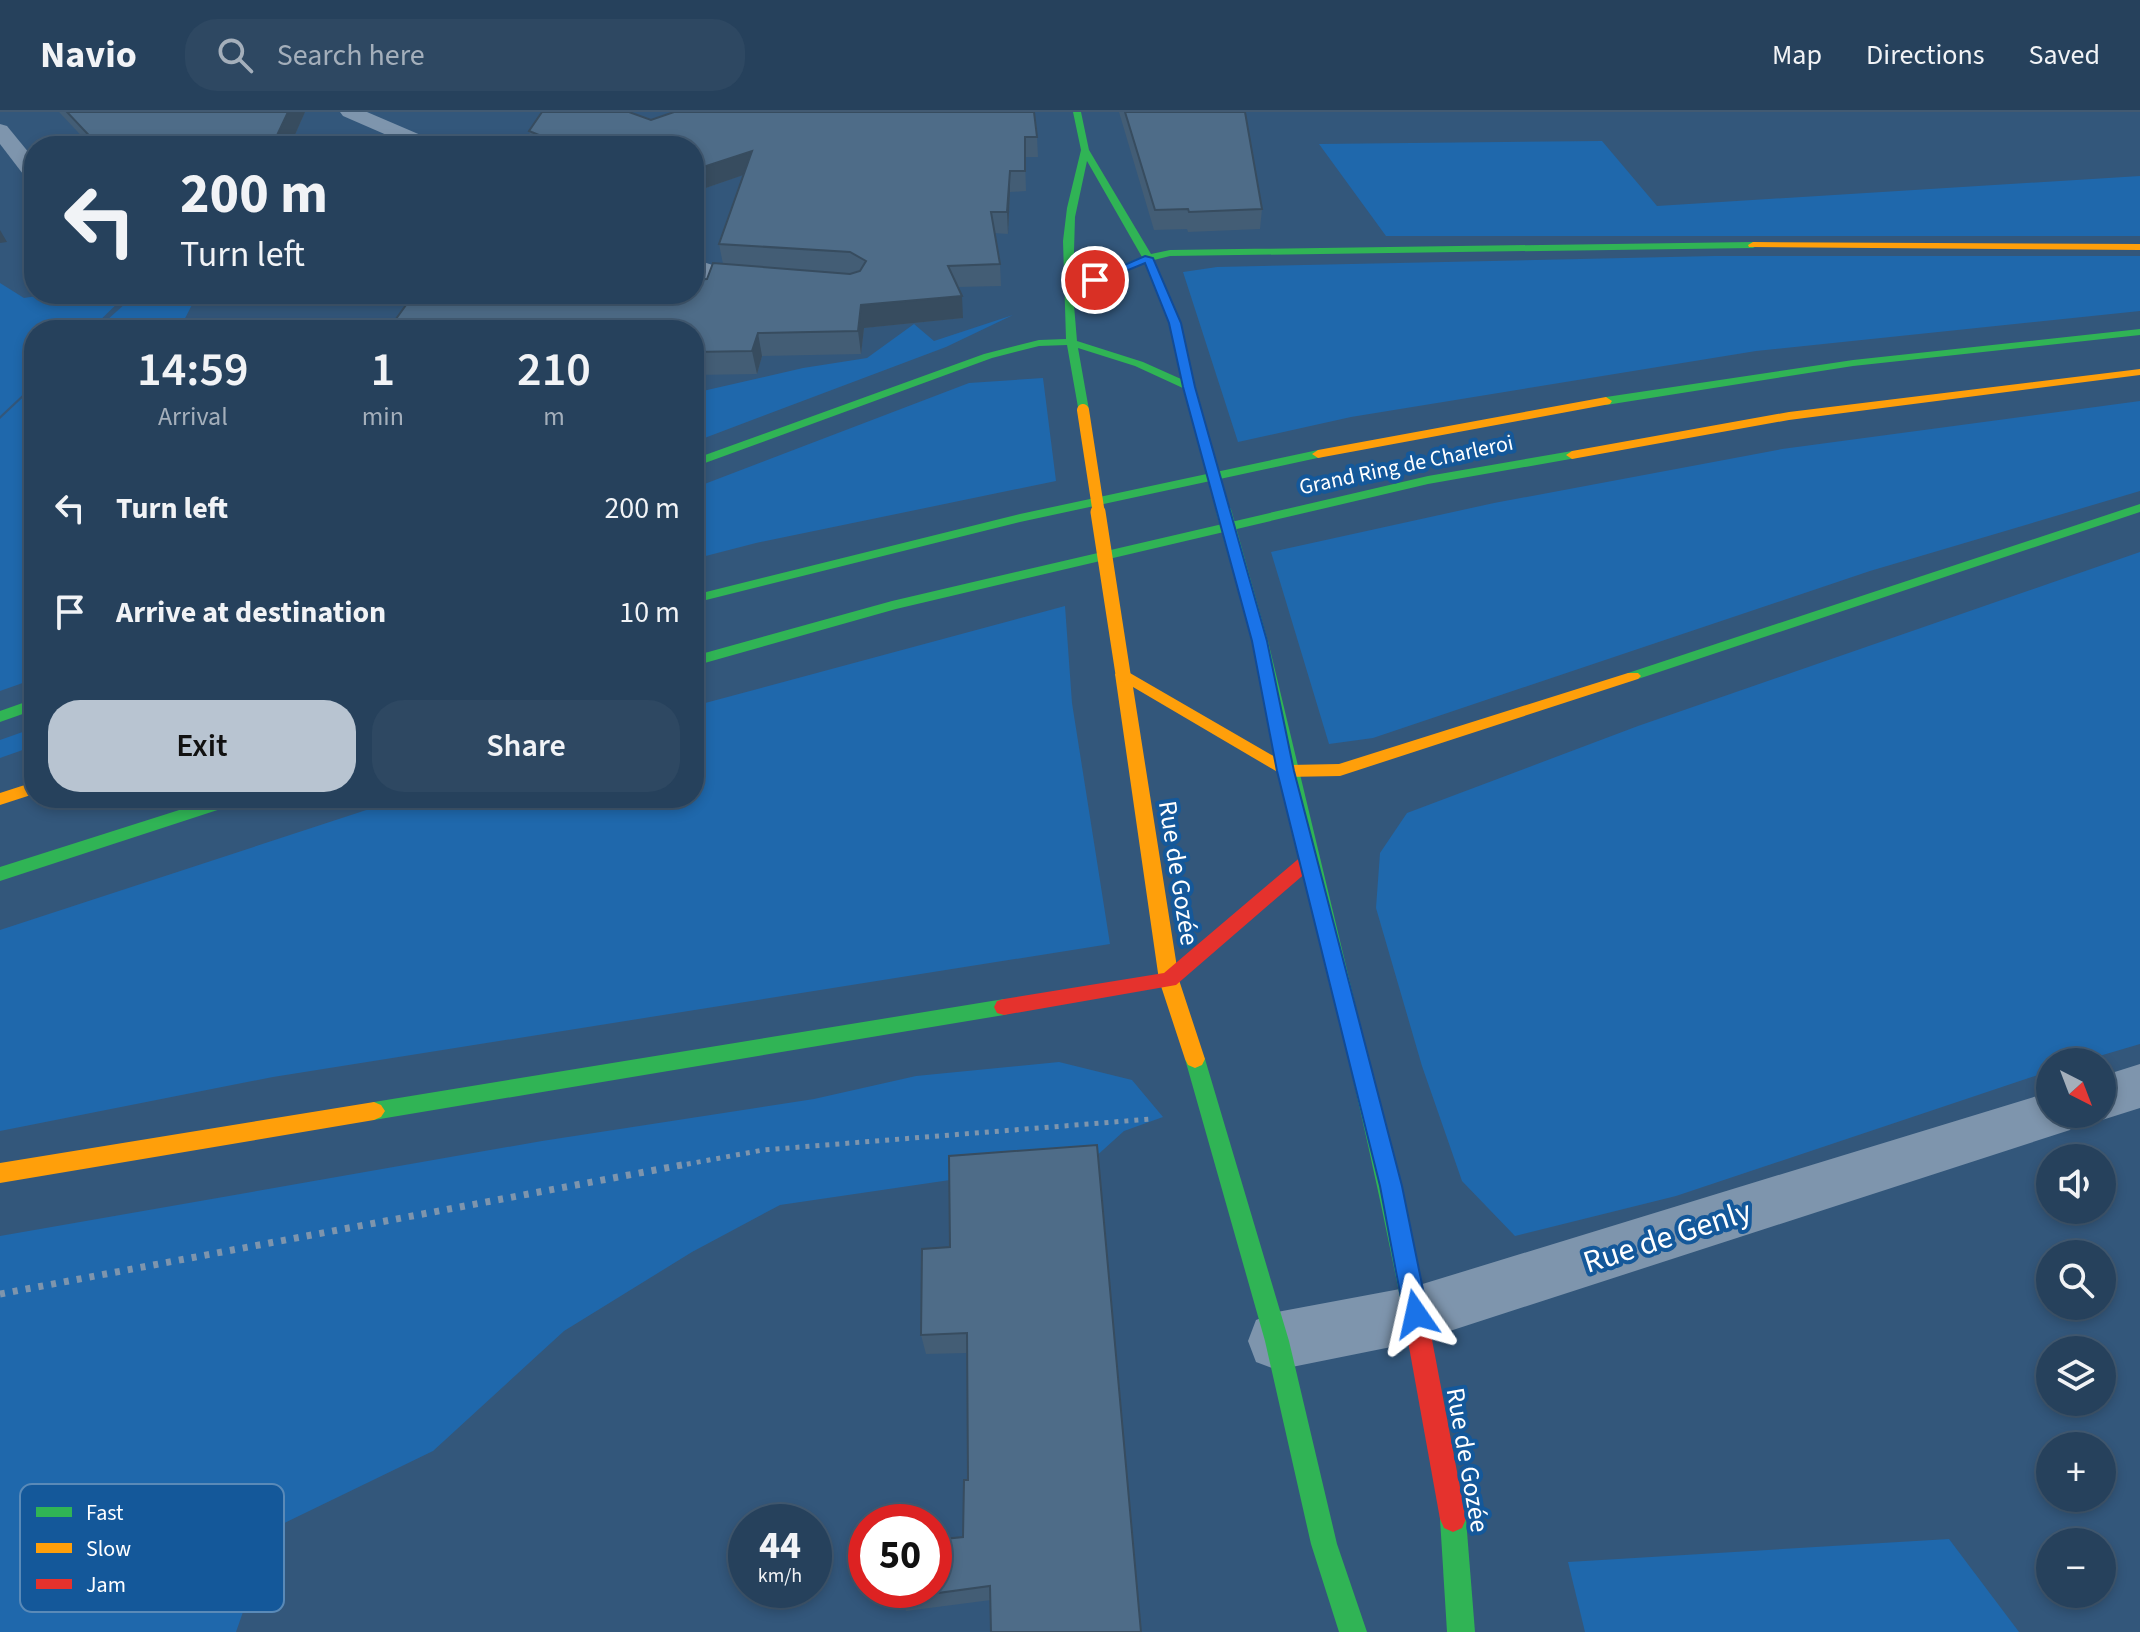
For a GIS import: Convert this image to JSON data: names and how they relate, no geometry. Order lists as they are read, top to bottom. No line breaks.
{"streets":{"main road":["Grand Ring de Charleroi","Rue de Gozée"],"street":["Rue de Genly"]},"crossings":[["Rue de Gozée","Rue de Genly"]],"legend":["Fast","Slow","Jam"],"north":"bottom right","page":{"header":"Navio","search":"Search here","nav":["Map","Directions","Saved"],"turn":["200 m","Turn left"],"eta":["14:59","Arrival","1","min","210","m"],"list":[{"name":"Turn left","value":"200 m"},{"name":"Arrive at destination","value":"10 m"}],"buttons":["Exit","Share"],"map_buttons":["+","−"],"speed":"44 km/h","limit":"50"}}
